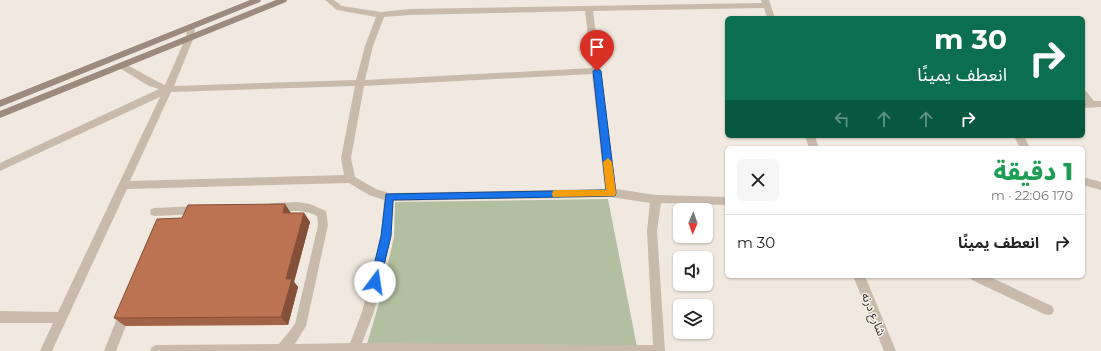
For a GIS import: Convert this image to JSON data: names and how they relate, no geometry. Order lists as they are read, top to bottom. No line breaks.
{"streets":{"street":["شارع درنه"]},"north":"bottom","page":{"turn":["30 m","انعطف يمينًا"],"heading":["1 دقيقة","170 m · 22:06"],"list":[{"name":"انعطف يمينًا","value":"30 m"}]}}
